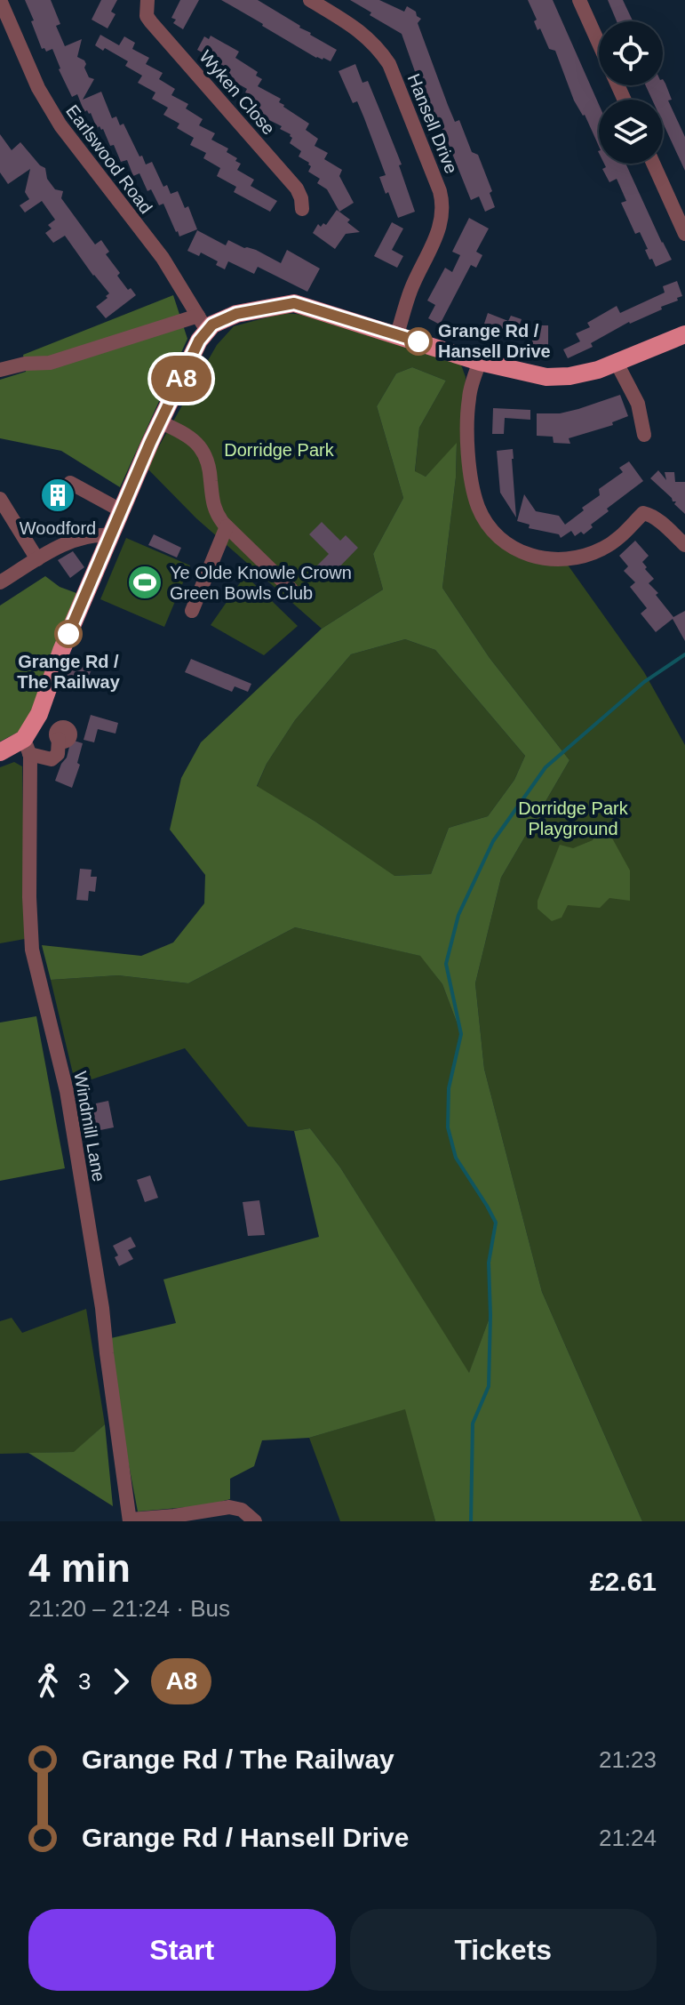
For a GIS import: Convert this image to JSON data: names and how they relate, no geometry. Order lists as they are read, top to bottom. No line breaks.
{"streets":{"street":["Wyken Close","Hansell Drive","Earlswood Road","Windmill Lane"]},"parks":["Dorridge Park","Dorridge Park Playground"],"places":{"other":["Grange Rd / Hansell Drive","Grange Rd / The Railway"],"building":["Woodford"],"sports":["Ye Olde Knowle Crown Green Bowls Club"]},"lines":["bus line A8"],"page":{"on_map":"A8","heading":["4 min","21:20 – 21:24 · Bus","£2.61"],"legs":["3","A8"],"list":[{"name":"Grange Rd / The Railway","value":"21:23"},{"name":"Grange Rd / Hansell Drive","value":"21:24"}],"buttons":["Start","Tickets"]}}
